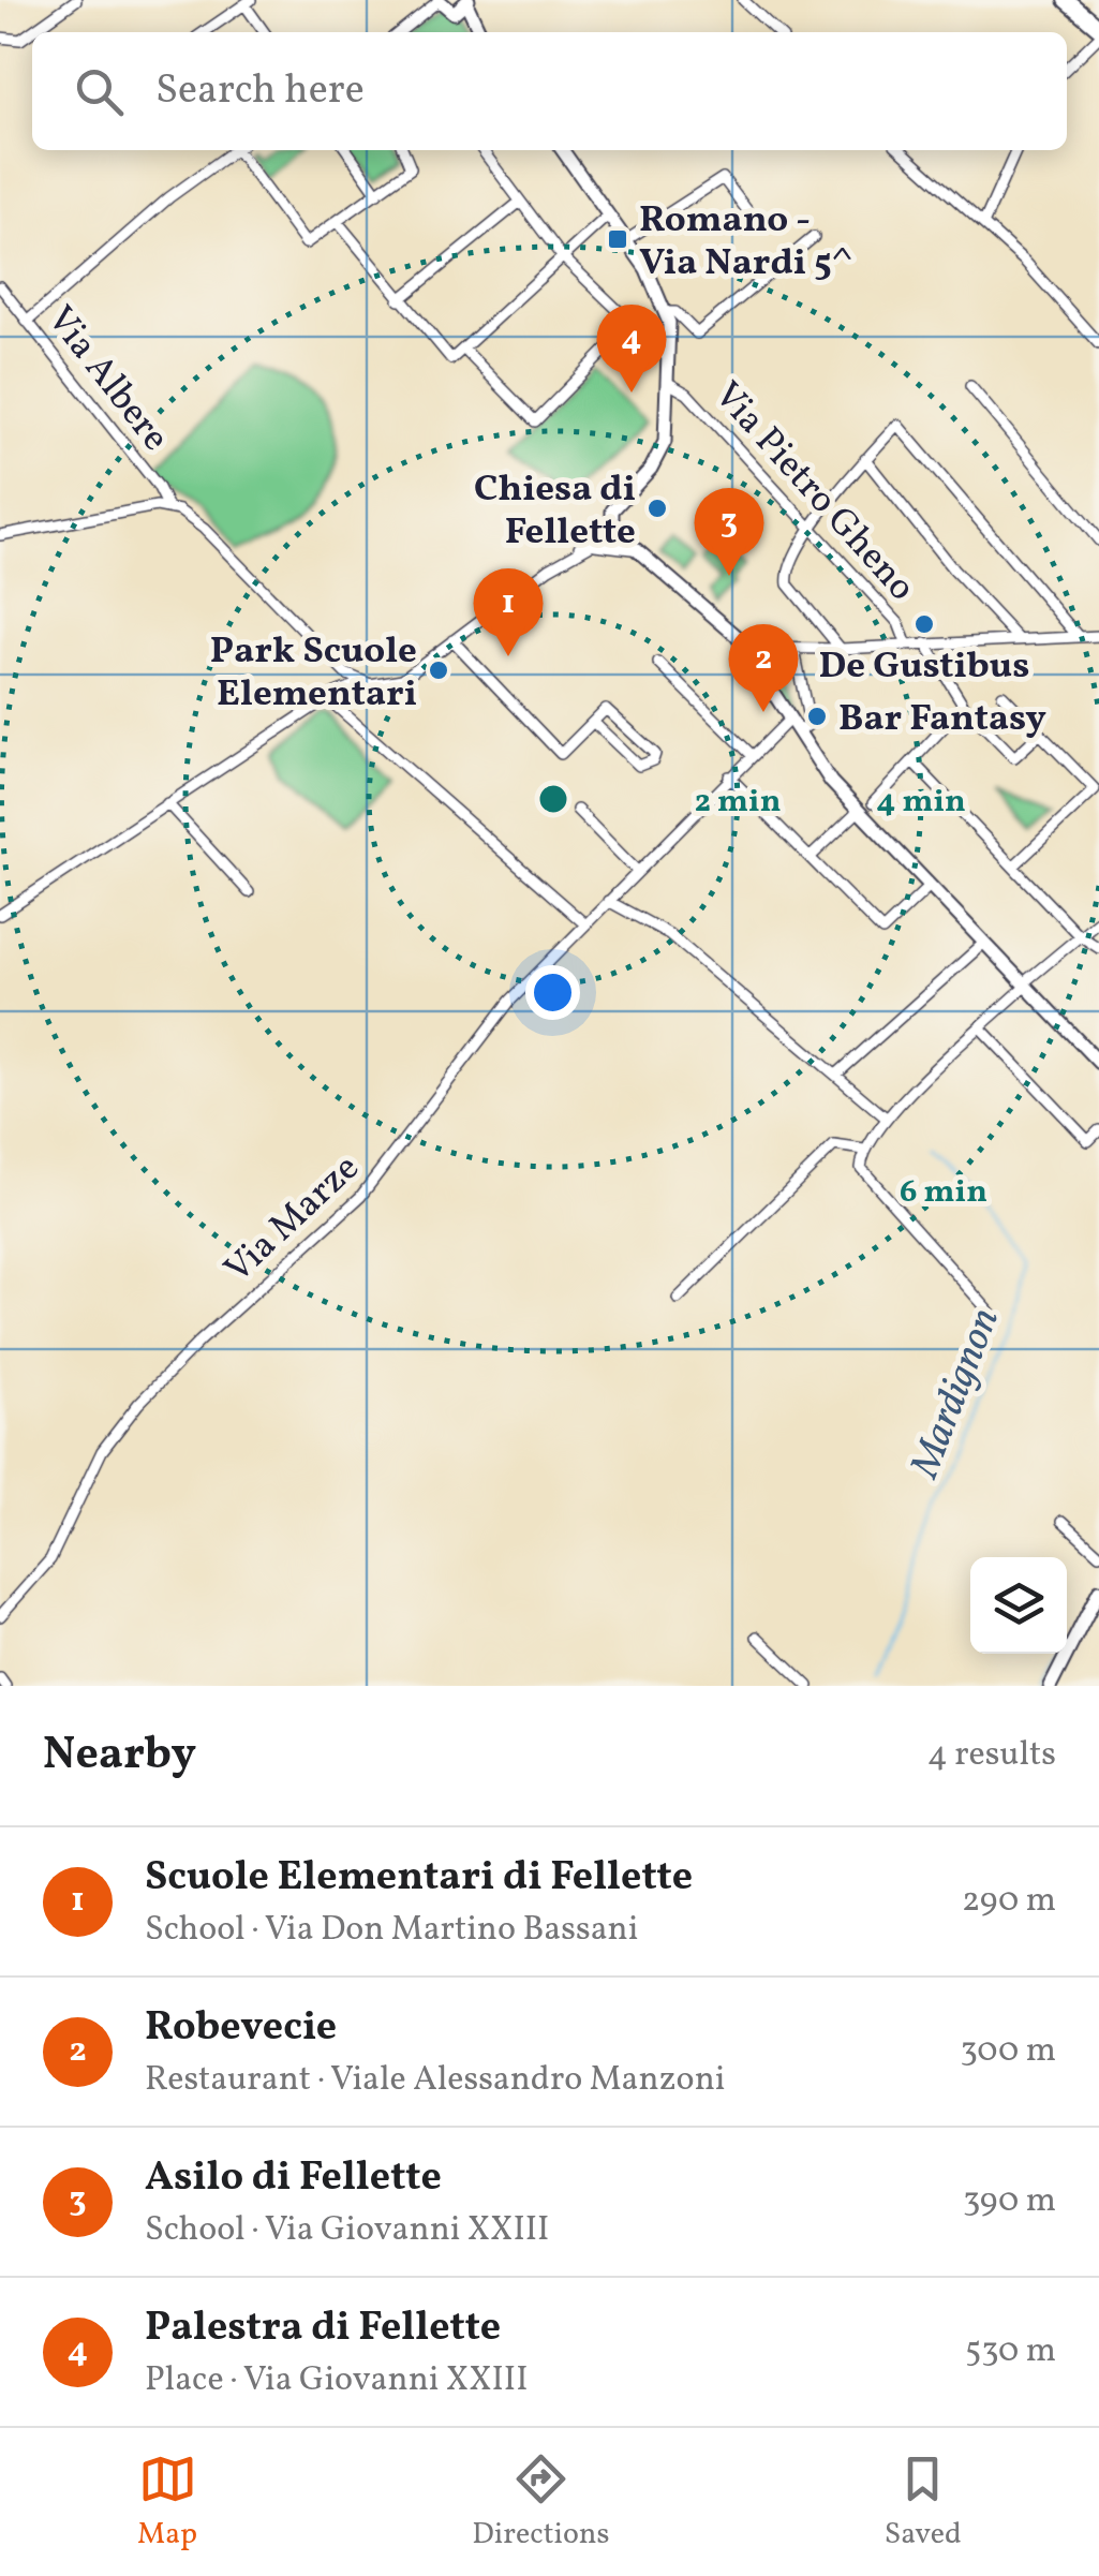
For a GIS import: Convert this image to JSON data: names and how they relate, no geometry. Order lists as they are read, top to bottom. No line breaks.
{"streets":{"street":["Via Albere","Via Pietro Gheno","Via Marze"]},"water":["Mardignon"],"places":{"transit":["Romano - Via Nardi 5^"],"other":["Chiesa di Fellette","De Gustibus","Park Scuole Elementari","Bar Fantasy"]},"page":{"search":"Search here","pins":["4","3","1","2"],"heading":["Nearby","4 results"],"list":[{"mark":"1","name":"Scuole Elementari di Fellette","note":"School · Via Don Martino Bassani","value":"290 m"},{"mark":"2","name":"Robevecie","note":"Restaurant · Viale Alessandro Manzoni","value":"300 m"},{"mark":"3","name":"Asilo di Fellette","note":"School · Via Giovanni XXIII","value":"390 m"},{"mark":"4","name":"Palestra di Fellette","note":"Place · Via Giovanni XXIII","value":"530 m"}],"nav":["Map","Directions","Saved"]},"rings":["2 min","4 min","6 min"]}
